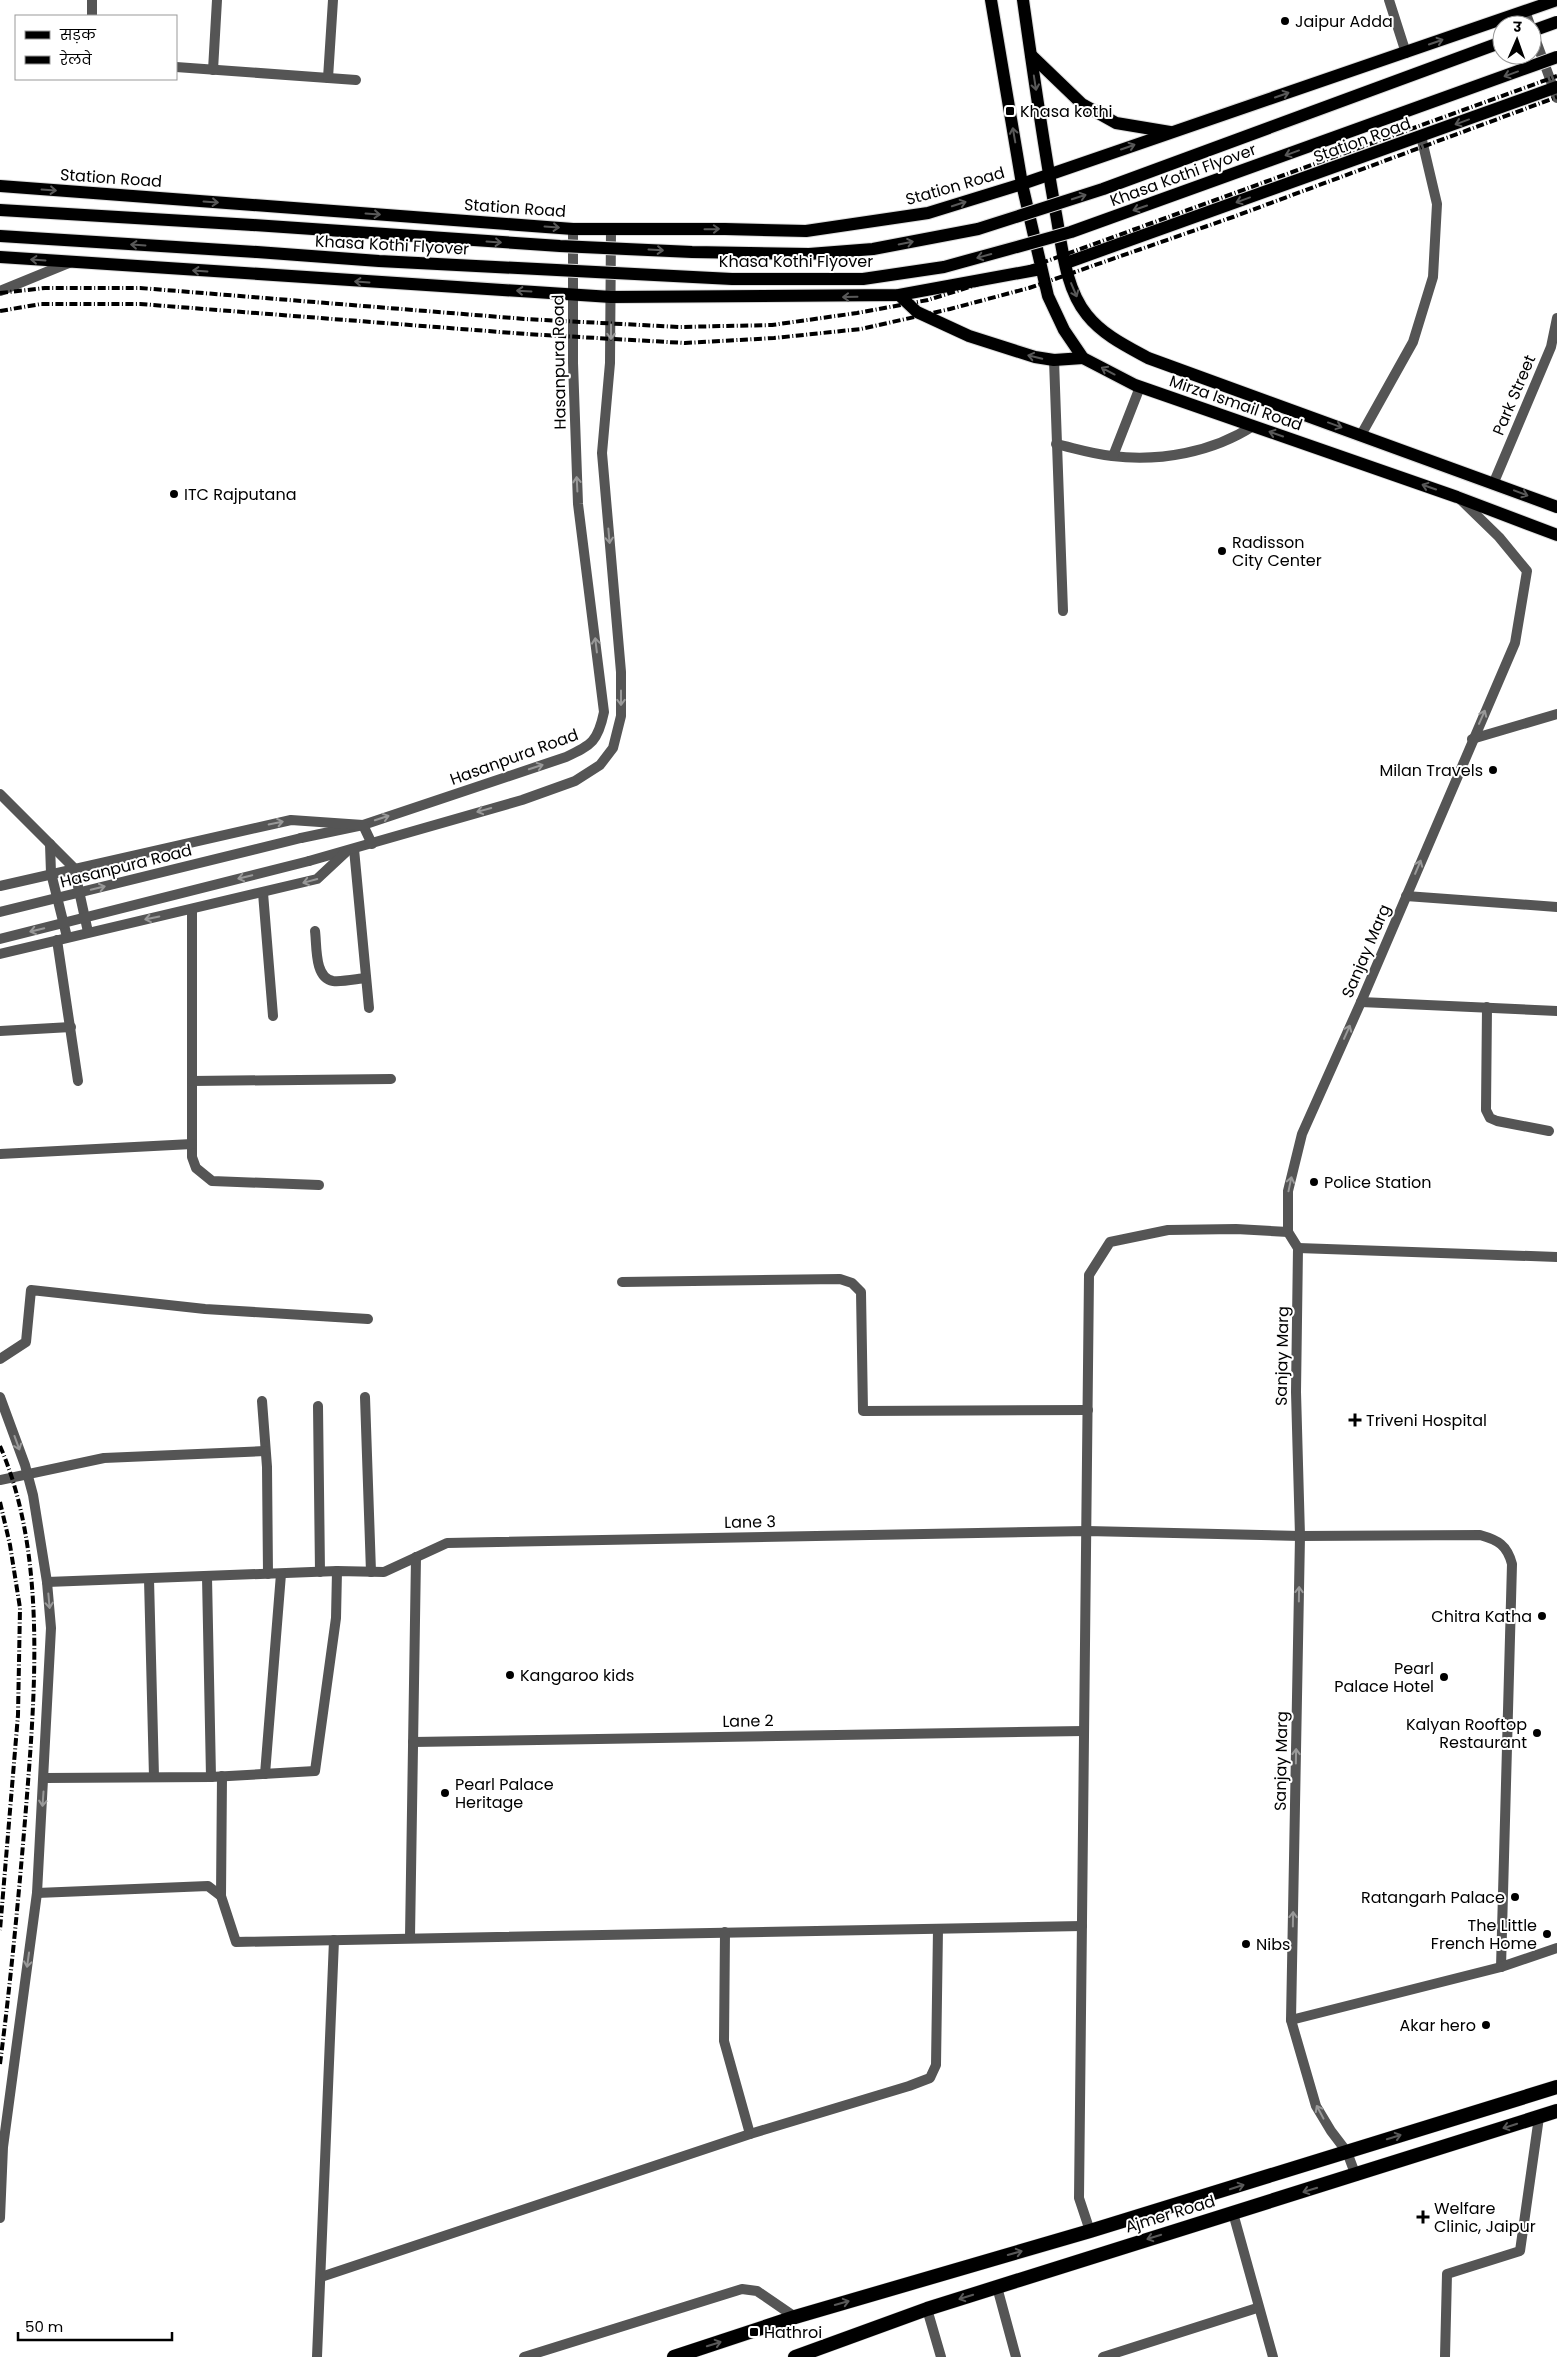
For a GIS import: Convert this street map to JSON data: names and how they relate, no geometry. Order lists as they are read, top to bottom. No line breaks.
{"streets":{"highway":["Ajmer Road"],"main road":["Station Road","Khasa Kothi Flyover","Mirza Ismail Road"],"street":["Hasanpura Road","Park Street","Sanjay Marg","Lane 3","Lane 2"]},"crossings":[["Station Road","Hasanpura Road"],["Station Road","Mirza Ismail Road"],["Park Street","Mirza Ismail Road"],["Mirza Ismail Road","Sanjay Marg"],["Sanjay Marg","Lane 3"],["Sanjay Marg","Ajmer Road"]],"one_way":["Sanjay Marg"],"places":{"other":["Jaipur Adda","ITC Rajputana","Radisson City Center","Milan Travels","Police Station","Chitra Katha","Kangaroo kids","Pearl Palace Hotel","Kalyan Rooftop Restaurant","Pearl Palace Heritage","Ratangarh Palace","The Little French Home","Nibs","Akar hero"],"transit":["Khasa kothi","Hathroi"],"health":["Triveni Hospital","Welfare Clinic, Jaipur"]},"legend":["सड़क","रेलवे"],"scale_bar":"50 m","north":"top"}
